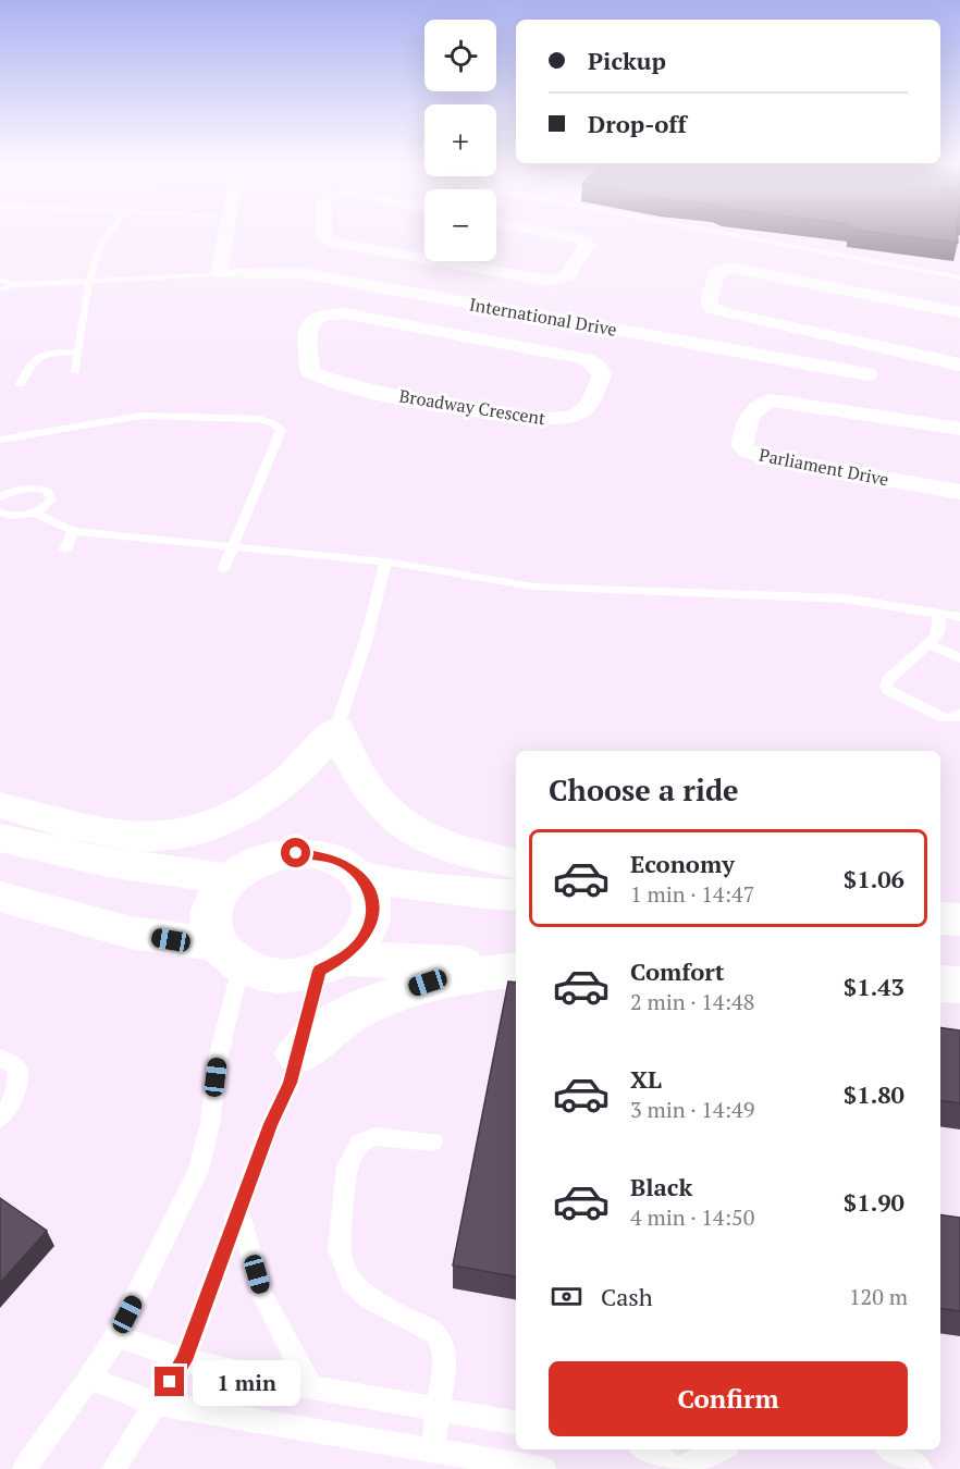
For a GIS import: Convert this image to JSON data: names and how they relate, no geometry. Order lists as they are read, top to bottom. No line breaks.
{"streets":{"street":["International Drive","Broadway Crescent","Parliament Drive"]},"page":{"map_buttons":["+","−"],"banner":["Pickup","Drop-off"],"heading":"Choose a ride","list":[{"name":"Economy","note":"1 min · 14:47","value":"$1.06"},{"name":"Comfort","note":"2 min · 14:48","value":"$1.43"},{"name":"XL","note":"3 min · 14:49","value":"$1.80"},{"name":"Black","note":"4 min · 14:50","value":"$1.90"}],"pay":["Cash","120 m"],"buttons":"Confirm","bubble":"1 min"}}
